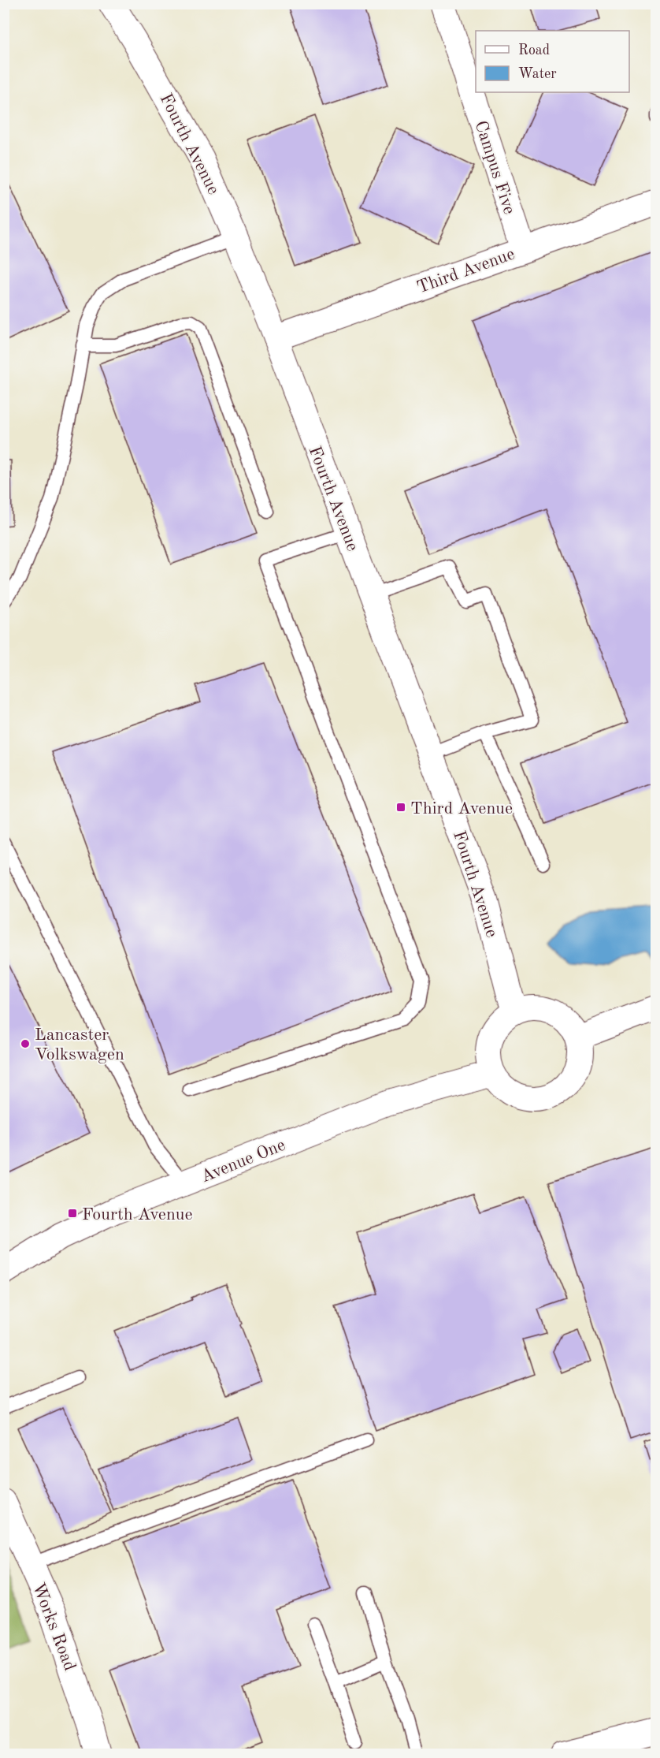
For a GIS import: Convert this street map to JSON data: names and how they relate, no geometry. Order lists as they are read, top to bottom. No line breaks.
{"streets":{"street":["Fourth Avenue","Campus Five","Third Avenue","Avenue One","Works Road"]},"crossings":[["Fourth Avenue","Third Avenue"],["Fourth Avenue","Avenue One"],["Campus Five","Third Avenue"]],"places":{"transit":["Third Avenue","Fourth Avenue"],"other":["Lancaster Volkswagen"]},"legend":["Road","Water"]}
